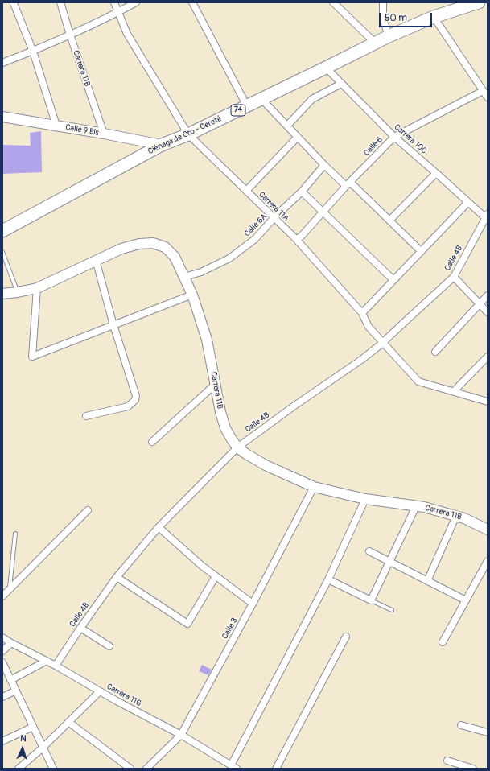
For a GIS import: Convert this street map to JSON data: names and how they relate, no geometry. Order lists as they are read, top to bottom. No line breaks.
{"streets":{"highway":["74","Ciénaga de Oro - Cereté"],"street":["Carrera 11B","Calle 9 Bis","Carrera 10C","Calle 6","Carrera 11A","Calle 6A","Calle 4B","Calle 3","Carrera 11G"]},"crossings":[["Carrera 11B","Calle 9 Bis"],["Carrera 11B","Calle 6A"],["Carrera 11B","Calle 4B"],["Carrera 11B","Calle 3"],["Calle 9 Bis","Ciénaga de Oro - Cereté"],["Ciénaga de Oro - Cereté","Carrera 10C"],["Ciénaga de Oro - Cereté","Carrera 11A"],["Carrera 10C","Calle 6"],["Carrera 10C","Calle 4B"],["Calle 6","Carrera 11A"],["Carrera 11A","Calle 6A"],["Carrera 11A","Calle 4B"],["Calle 4B","Carrera 11G"],["Calle 3","Carrera 11G"]],"scale_bar":"50 m","north":"top"}
